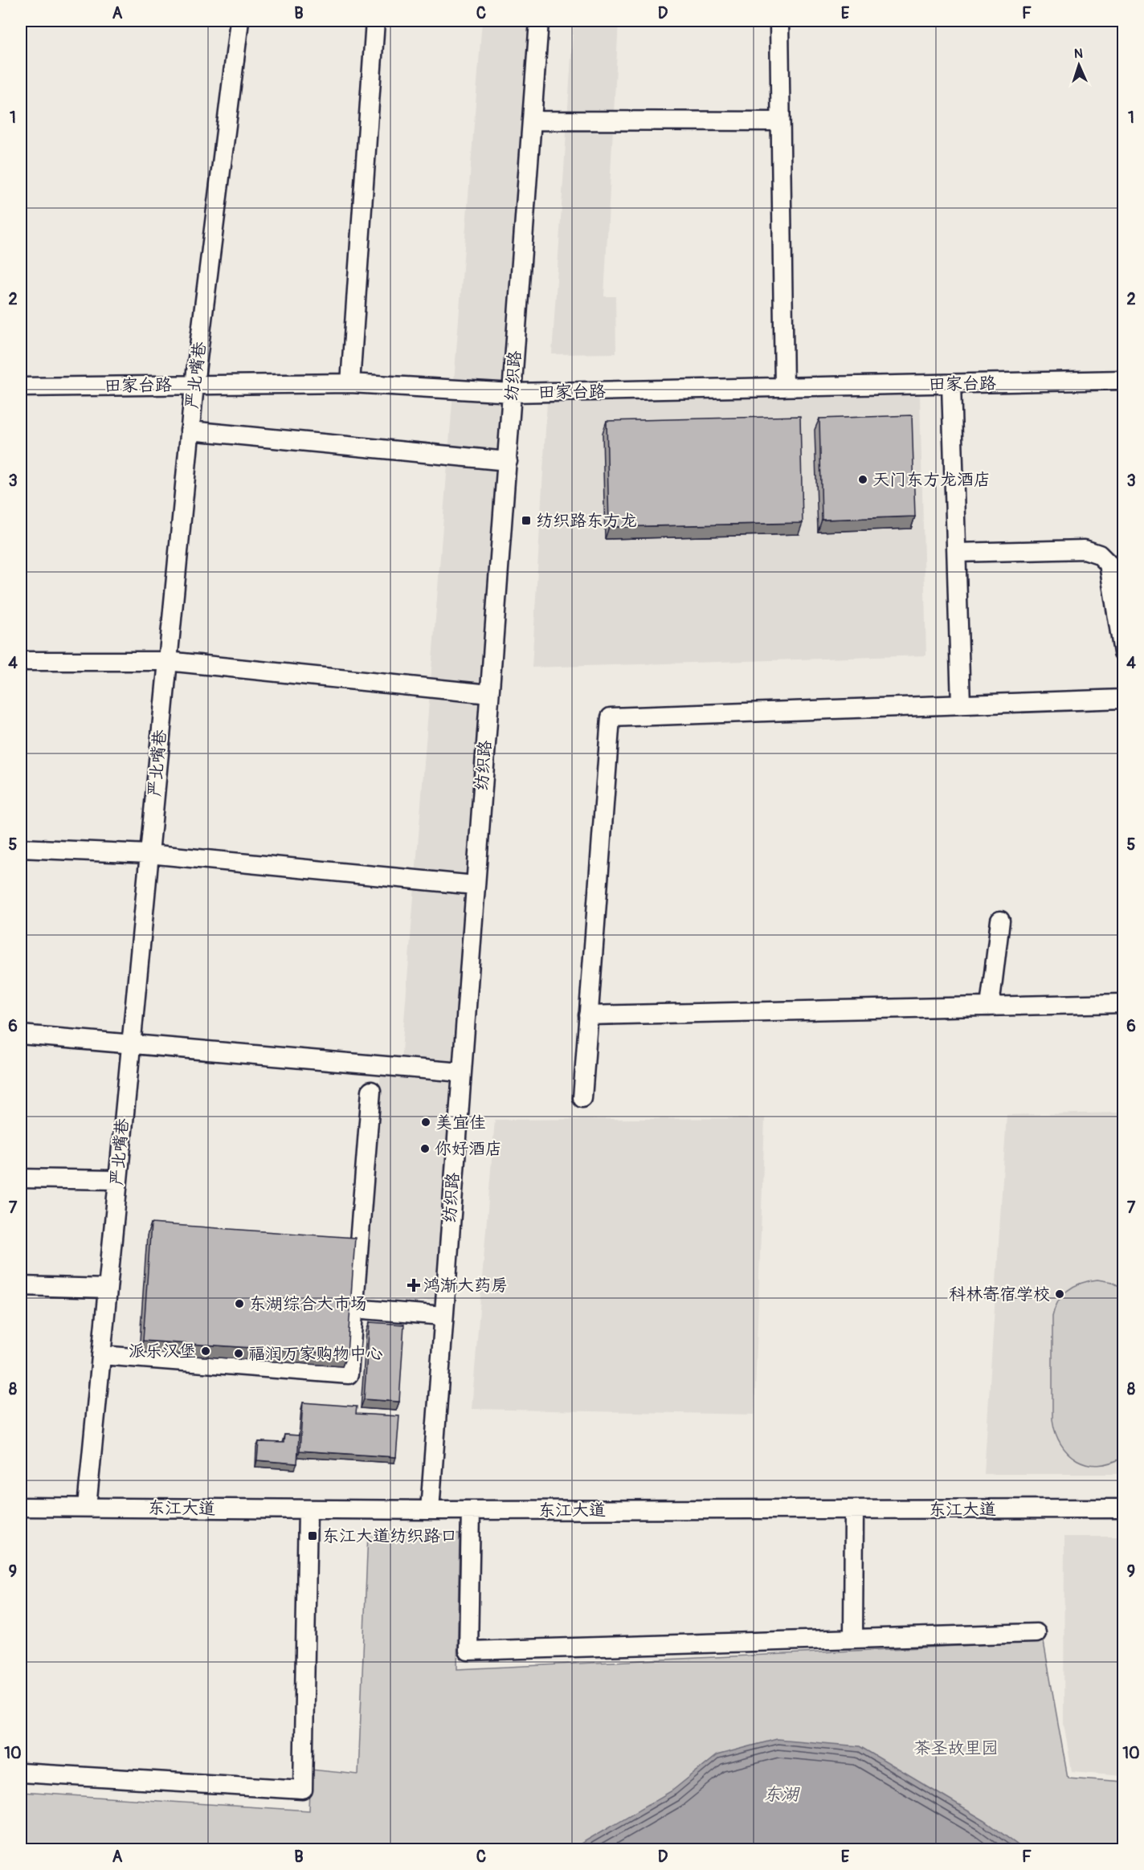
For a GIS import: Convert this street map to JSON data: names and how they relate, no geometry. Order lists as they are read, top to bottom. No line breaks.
{"streets":{"street":["严北嘴巷","纺织路","田家台路","东江大道"]},"crossings":[["严北嘴巷","田家台路"],["严北嘴巷","东江大道"],["纺织路","田家台路"],["纺织路","东江大道"]],"water":["东湖"],"parks":["茶圣故里园"],"places":{"other":["天门东方龙酒店","美宜佳","你好酒店","科林寄宿学校","东湖综合大市场","派乐汉堡","福润万家购物中心"],"transit":["纺织路东方龙","东江大道纺织路口"],"health":["鸿渐大药房"]},"north":"top","grid":{"columns":["A","B","C","D","E","F"],"rows":["1","2","3","4","5","6","7","8","9","10"]}}
